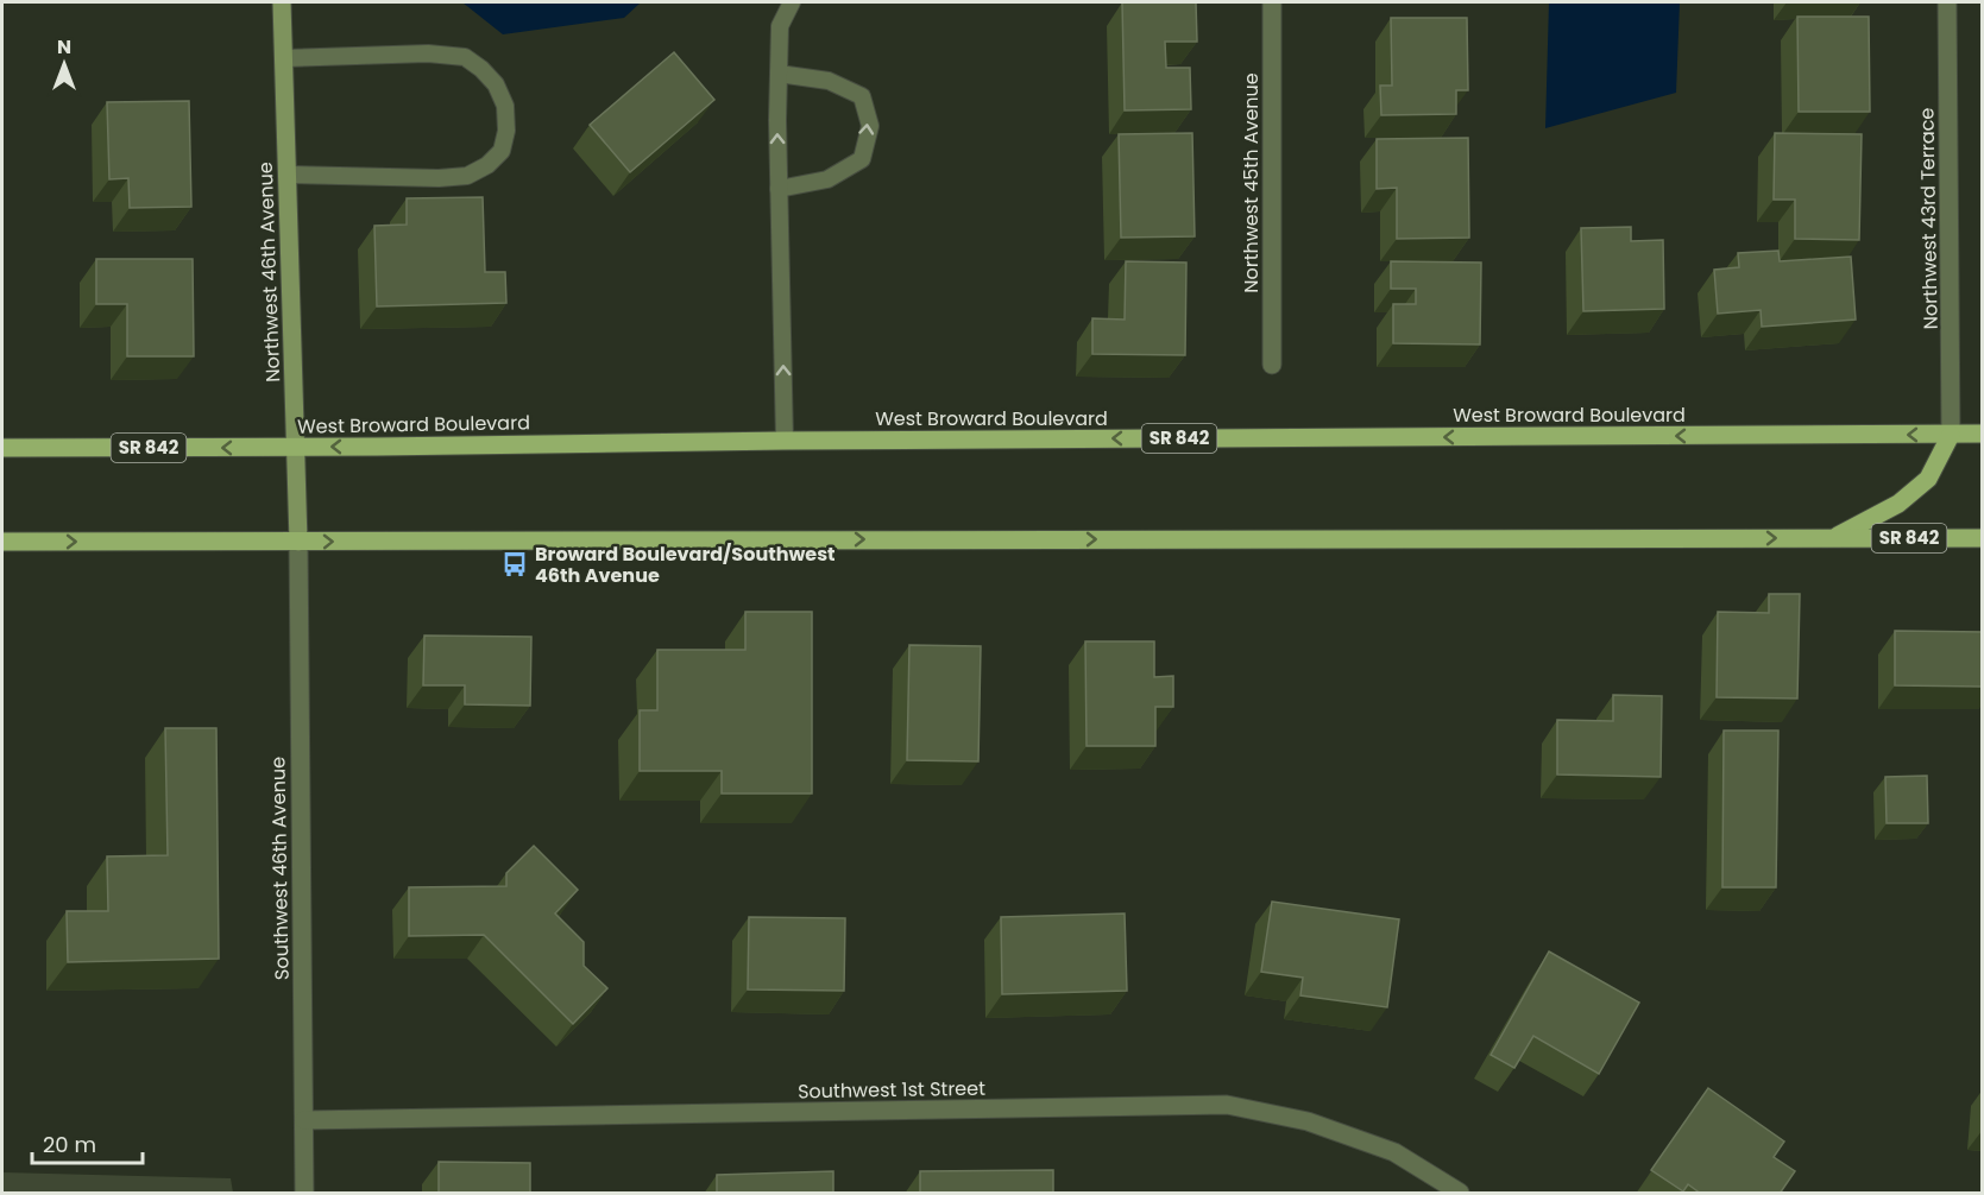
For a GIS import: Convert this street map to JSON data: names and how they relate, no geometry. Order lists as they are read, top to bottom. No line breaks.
{"streets":{"main road":["West Broward Boulevard","SR 842"],"street":["Northwest 45th Avenue","Northwest 43rd Terrace","Northwest 46th Avenue","Southwest 46th Avenue","Southwest 1st Street"]},"crossings":[["Northwest 43rd Terrace","West Broward Boulevard"],["Northwest 46th Avenue","West Broward Boulevard"],["Northwest 46th Avenue","SR 842"],["Northwest 46th Avenue","Southwest 46th Avenue"],["SR 842","Southwest 46th Avenue"],["Southwest 46th Avenue","Southwest 1st Street"]],"places":{"bus stop":["Broward Boulevard/Southwest 46th Avenue"]},"scale_bar":"20 m","north":"top"}
